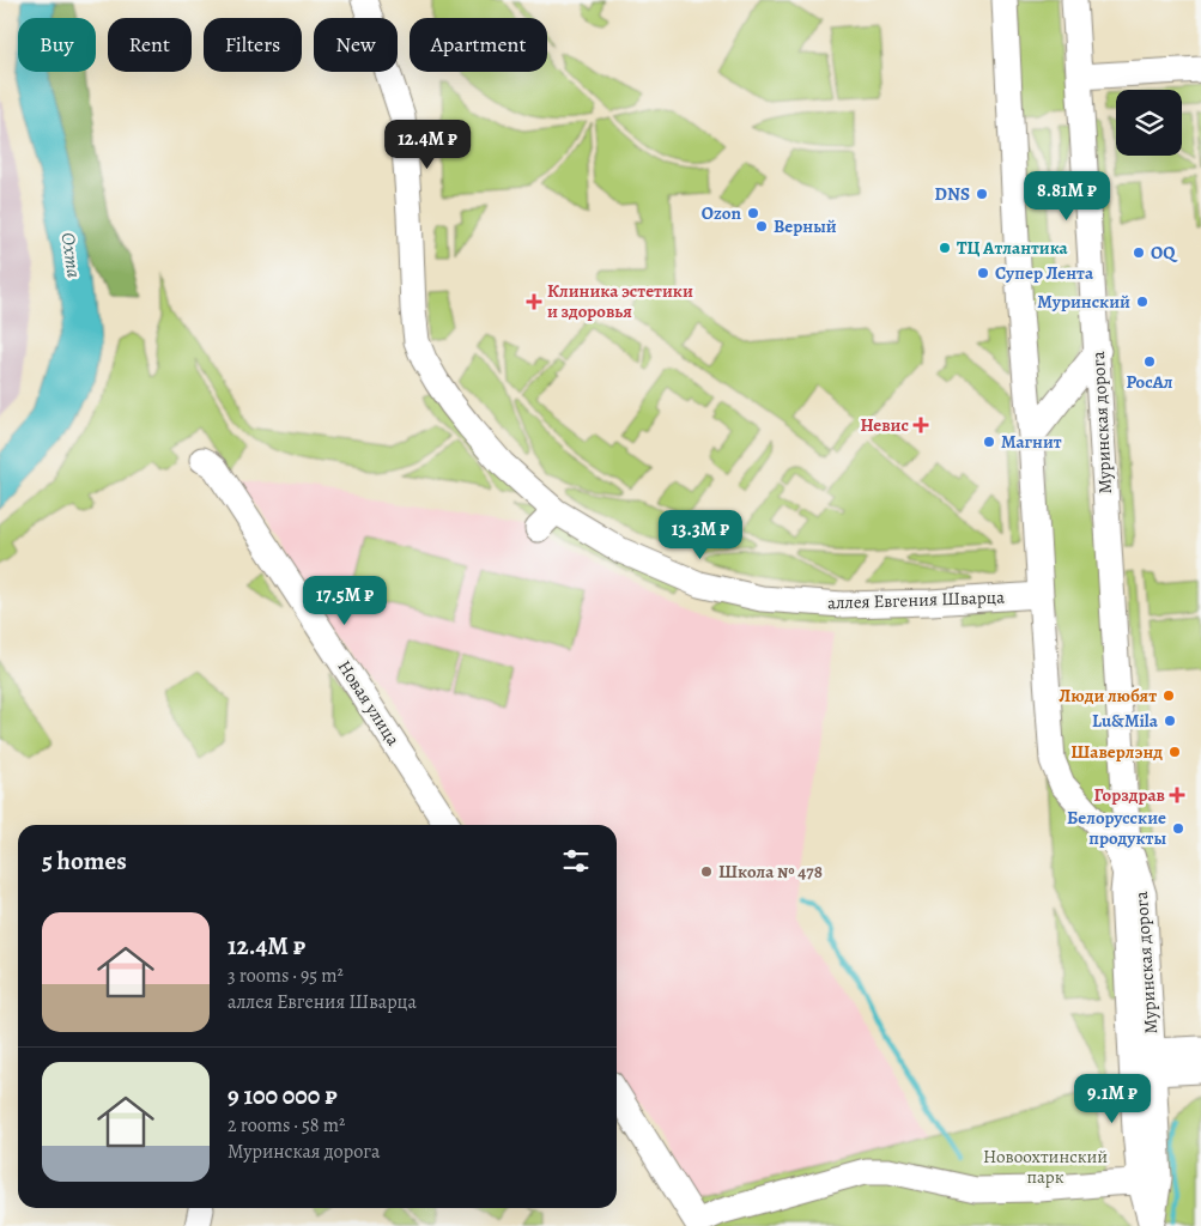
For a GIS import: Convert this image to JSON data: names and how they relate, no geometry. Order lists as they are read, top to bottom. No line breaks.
{"streets":{"street":["Муринская дорога","аллея Евгения Шварца","Новая улица"]},"water":["Охта"],"parks":["Новоохтинский парк"],"places":{"other":["DNS","Ozon","Верный","ТЦ Атлантика","OQ","Супер Лента","Муринский","РосАл","Магнит","Люди любят","Lu&Mila","Шаверлэнд","Белорусские продукты","Школа № 478"],"health":["Клиника эстетики и здоровья","Невис","Горздрав"]},"page":{"chip":["Buy","Rent","Filters","New","Apartment"],"price":["12.4M ₽","8.81M ₽","13.3M ₽","17.5M ₽","9.1M ₽"],"heading":"5 homes","list":[{"name":"12.4M ₽","note":"3 rooms · 95 m² · аллея Евгения Шварца"},{"name":"9 100 000 ₽","note":"2 rooms · 58 m² · Муринская дорога"}]}}
